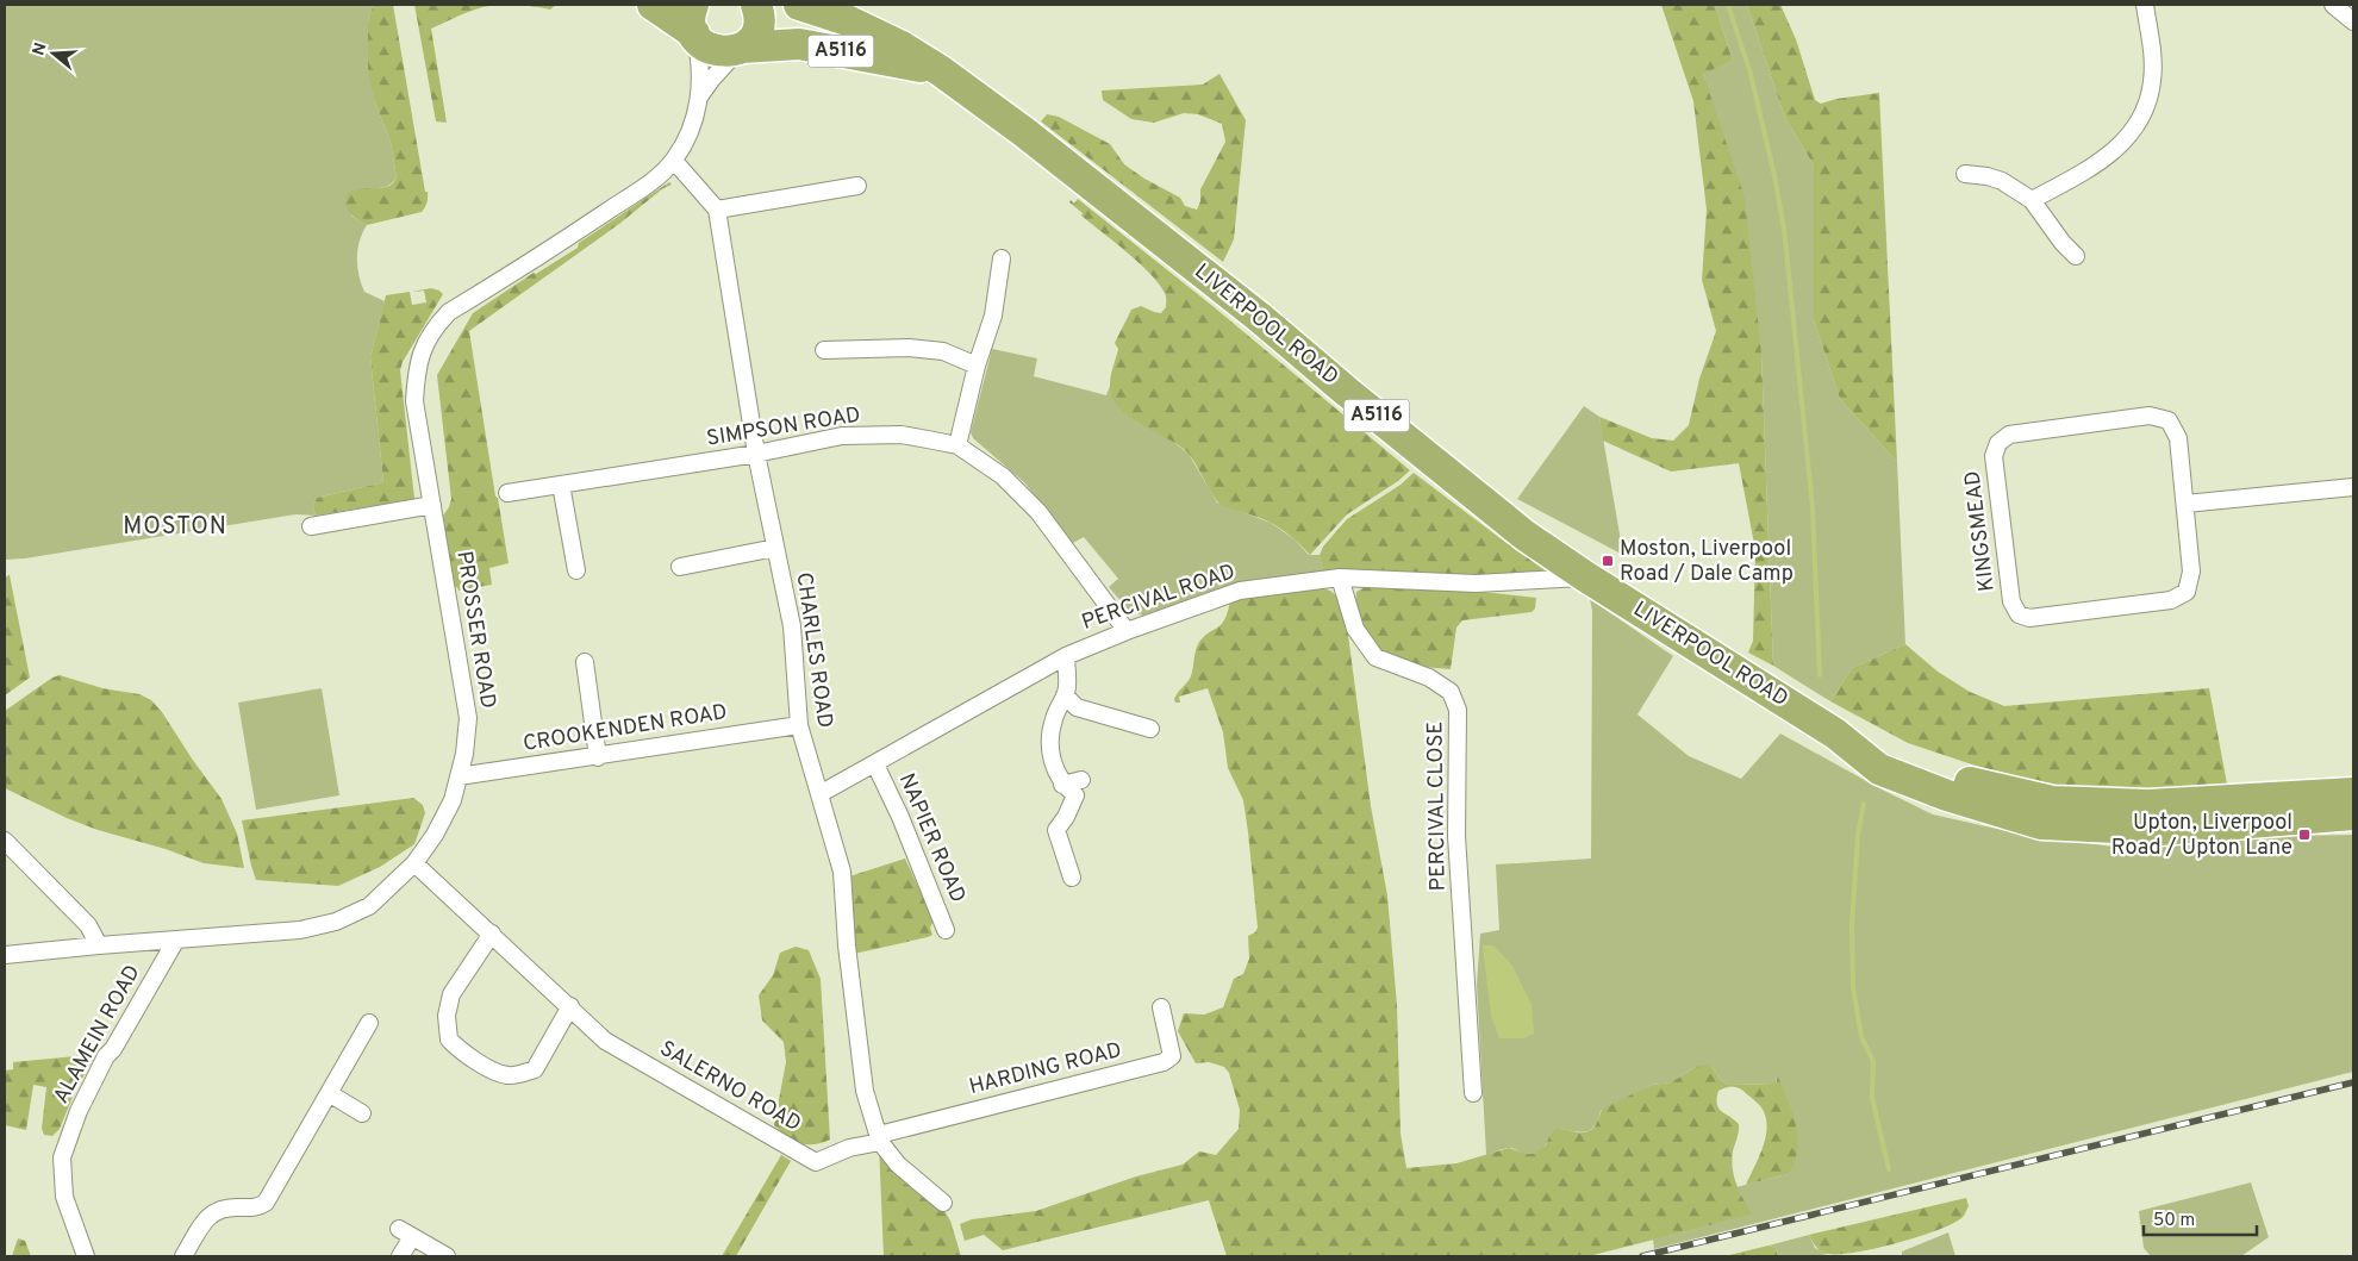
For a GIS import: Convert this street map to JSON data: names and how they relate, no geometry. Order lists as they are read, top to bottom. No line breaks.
{"streets":{"highway":["A5116","LIVERPOOL ROAD"],"street":["SIMPSON ROAD","KINGSMEAD","PERCIVAL ROAD","PROSSER ROAD","CHARLES ROAD","CROOKENDEN ROAD","PERCIVAL CLOSE","NAPIER ROAD","ALAMEIN ROAD","HARDING ROAD","SALERNO ROAD"]},"crossings":[["A5116","LIVERPOOL ROAD"],["A5116","PROSSER ROAD"],["LIVERPOOL ROAD","PERCIVAL ROAD"],["LIVERPOOL ROAD","PROSSER ROAD"],["SIMPSON ROAD","PERCIVAL ROAD"],["SIMPSON ROAD","CHARLES ROAD"],["PERCIVAL ROAD","CHARLES ROAD"],["PERCIVAL ROAD","PERCIVAL CLOSE"],["PERCIVAL ROAD","NAPIER ROAD"],["PROSSER ROAD","CROOKENDEN ROAD"],["PROSSER ROAD","ALAMEIN ROAD"],["PROSSER ROAD","SALERNO ROAD"],["CHARLES ROAD","CROOKENDEN ROAD"],["CHARLES ROAD","HARDING ROAD"],["CHARLES ROAD","SALERNO ROAD"],["HARDING ROAD","SALERNO ROAD"]],"districts":["MOSTON"],"places":{"transit":["Moston, Liverpool Road / Dale Camp","Upton, Liverpool Road / Upton Lane"]},"scale_bar":"50 m","north":"left"}
